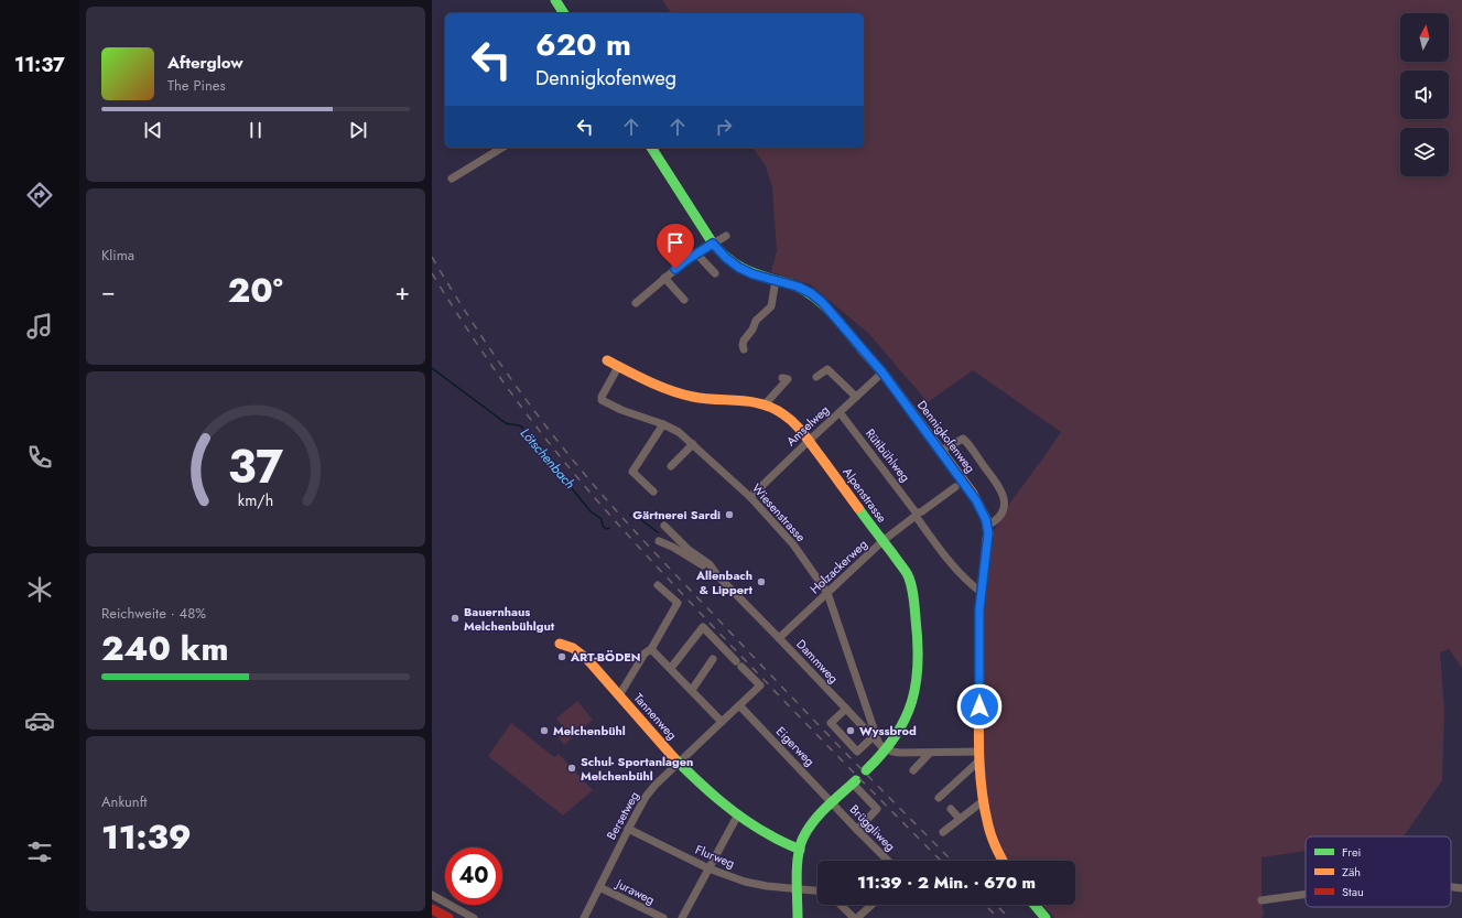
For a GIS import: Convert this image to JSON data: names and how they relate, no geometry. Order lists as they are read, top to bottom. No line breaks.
{"streets":{"main road":["Dennigkofenweg","Alpenstrasse","Tannenweg"],"street":["Amselweg","Rütibühlweg","Wiesenstrasse","Holzackerweg","Dammweg","Eigerweg","Bersetweg","Brüggliweg","Flurweg","Juraweg"]},"crossings":[["Amselweg","Dennigkofenweg"],["Amselweg","Rütibühlweg"],["Amselweg","Alpenstrasse"],["Amselweg","Wiesenstrasse"],["Rütibühlweg","Holzackerweg"],["Alpenstrasse","Wiesenstrasse"],["Alpenstrasse","Holzackerweg"],["Alpenstrasse","Dammweg"],["Wiesenstrasse","Holzackerweg"],["Wiesenstrasse","Dammweg"],["Holzackerweg","Dammweg"],["Tannenweg","Bersetweg"],["Eigerweg","Brüggliweg"],["Bersetweg","Flurweg"],["Bersetweg","Juraweg"]],"water":["Lötschenbach"],"places":["Gärtnerei Sardi","Allenbach & Lippert","Bauernhaus Melchenbühlgut","ART-BÖDEN","Melchenbühl","Wyssbrod","Schul- Sportanlagen Melchenbühl"],"legend":["Frei","Zäh","Stau"],"north":"top","page":{"tabs":"11:37","turn":["620 m","Dennigkofenweg"],"song":["Afterglow","The Pines"],"tile":["Klima",["Reichweite · 48%","240 km"],["Ankunft","11:39"]],"heat":["−","20°","+"],"limit":"40","trip":"11:39 · 2 Min. · 670 m","gauge":["37","km/h"]}}
